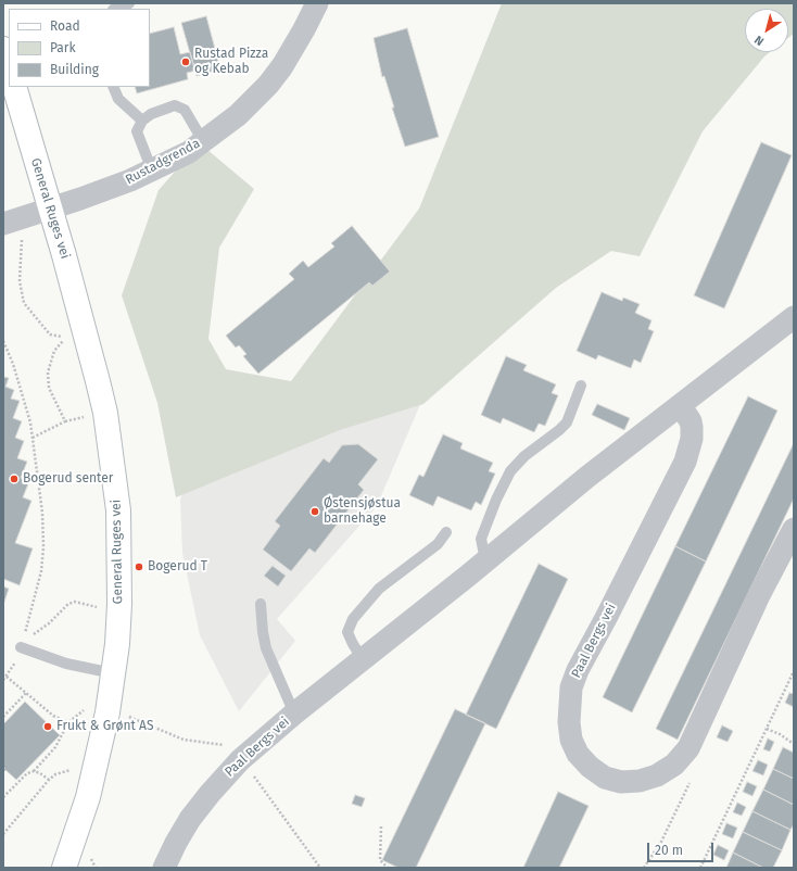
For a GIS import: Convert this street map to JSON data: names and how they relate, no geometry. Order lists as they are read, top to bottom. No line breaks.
{"streets":{"main road":["General Ruges vei"],"street":["Rustadgrenda","Paal Bergs vei"]},"crossings":[["Rustadgrenda","General Ruges vei"]],"places":["Rustad Pizza og Kebab","Bogerud senter","Østensjøstua barnehage","Bogerud T","Frukt & Grønt AS"],"legend":["Road","Park","Building"],"scale_bar":"20 m","north":"bottom left"}
